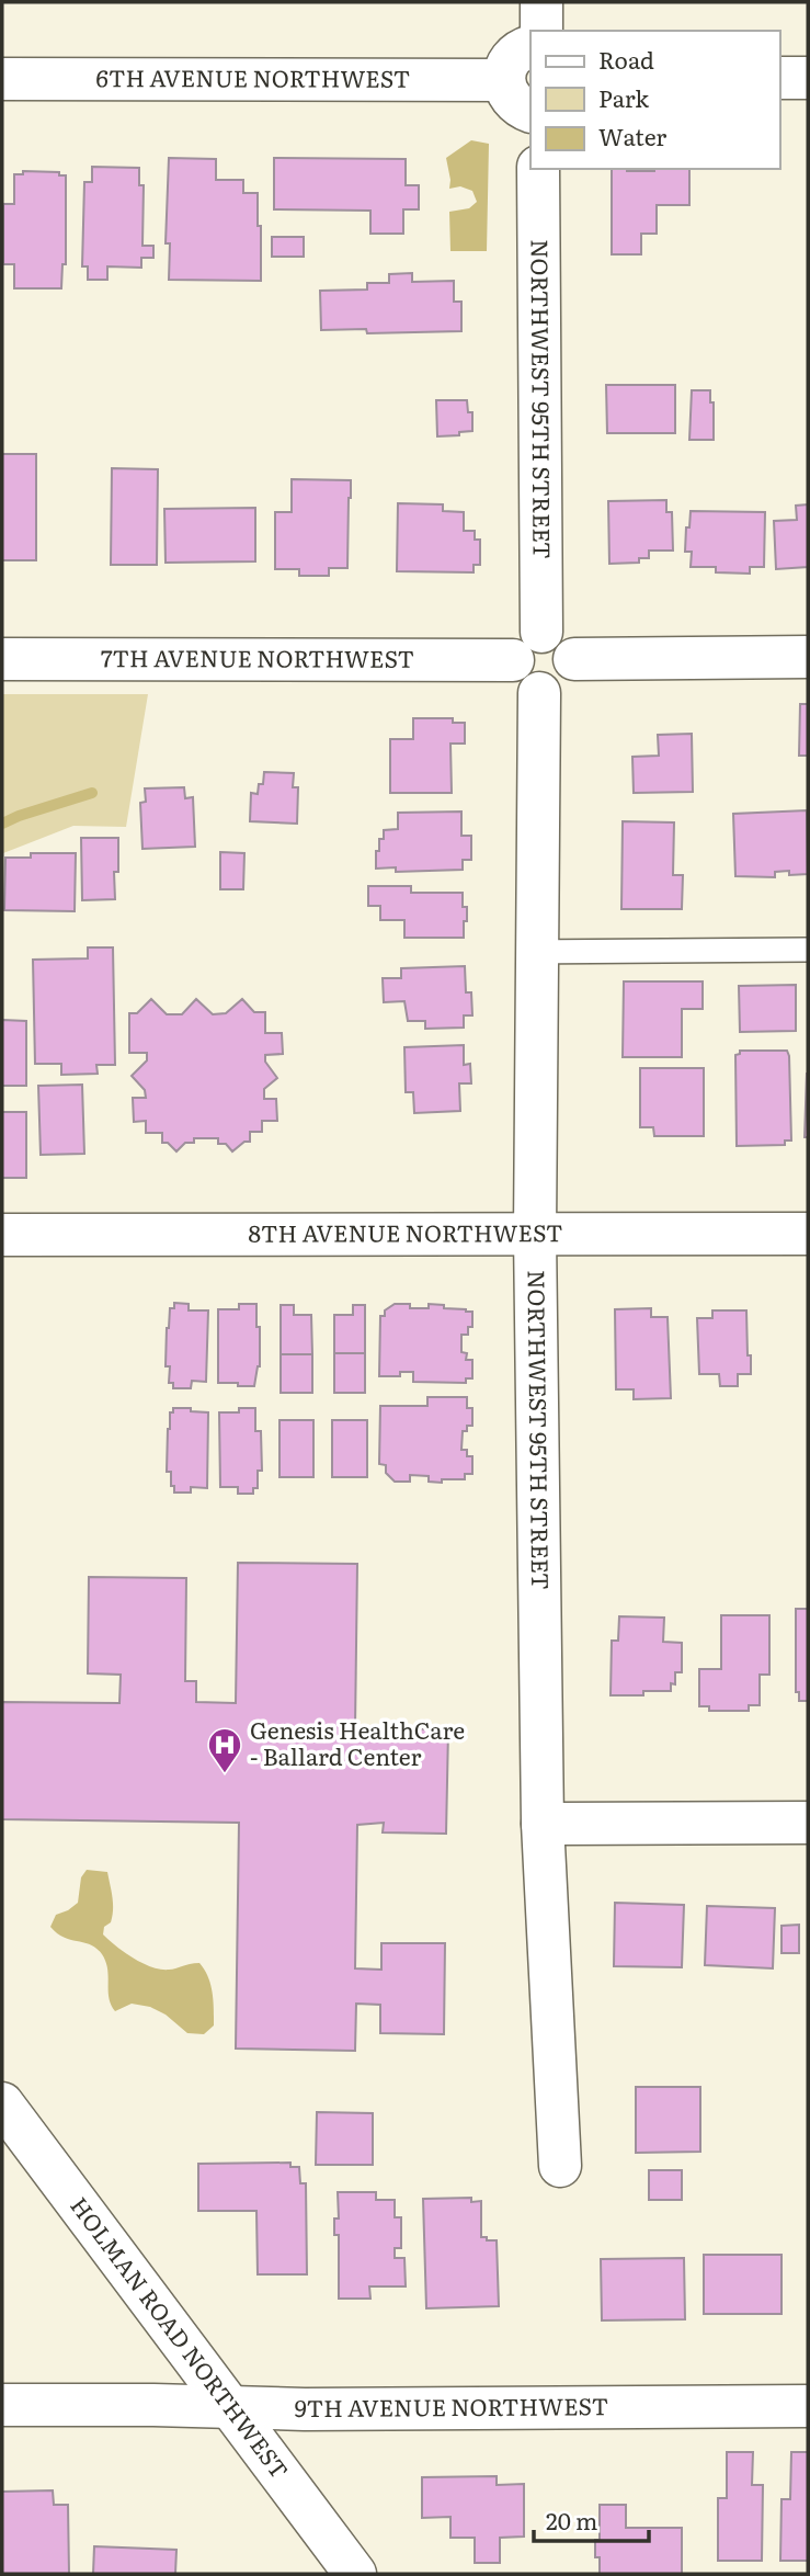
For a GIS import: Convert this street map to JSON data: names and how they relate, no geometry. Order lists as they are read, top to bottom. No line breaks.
{"streets":{"street":["6TH AVENUE NORTHWEST","NORTHWEST 95TH STREET","7TH AVENUE NORTHWEST","8TH AVENUE NORTHWEST","HOLMAN ROAD NORTHWEST","9TH AVENUE NORTHWEST"]},"crossings":[["NORTHWEST 95TH STREET","7TH AVENUE NORTHWEST"],["NORTHWEST 95TH STREET","8TH AVENUE NORTHWEST"],["HOLMAN ROAD NORTHWEST","9TH AVENUE NORTHWEST"]],"places":{"hospital":["Genesis HealthCare - Ballard Center"]},"legend":["Road","Park","Water"],"scale_bar":"20 m"}
